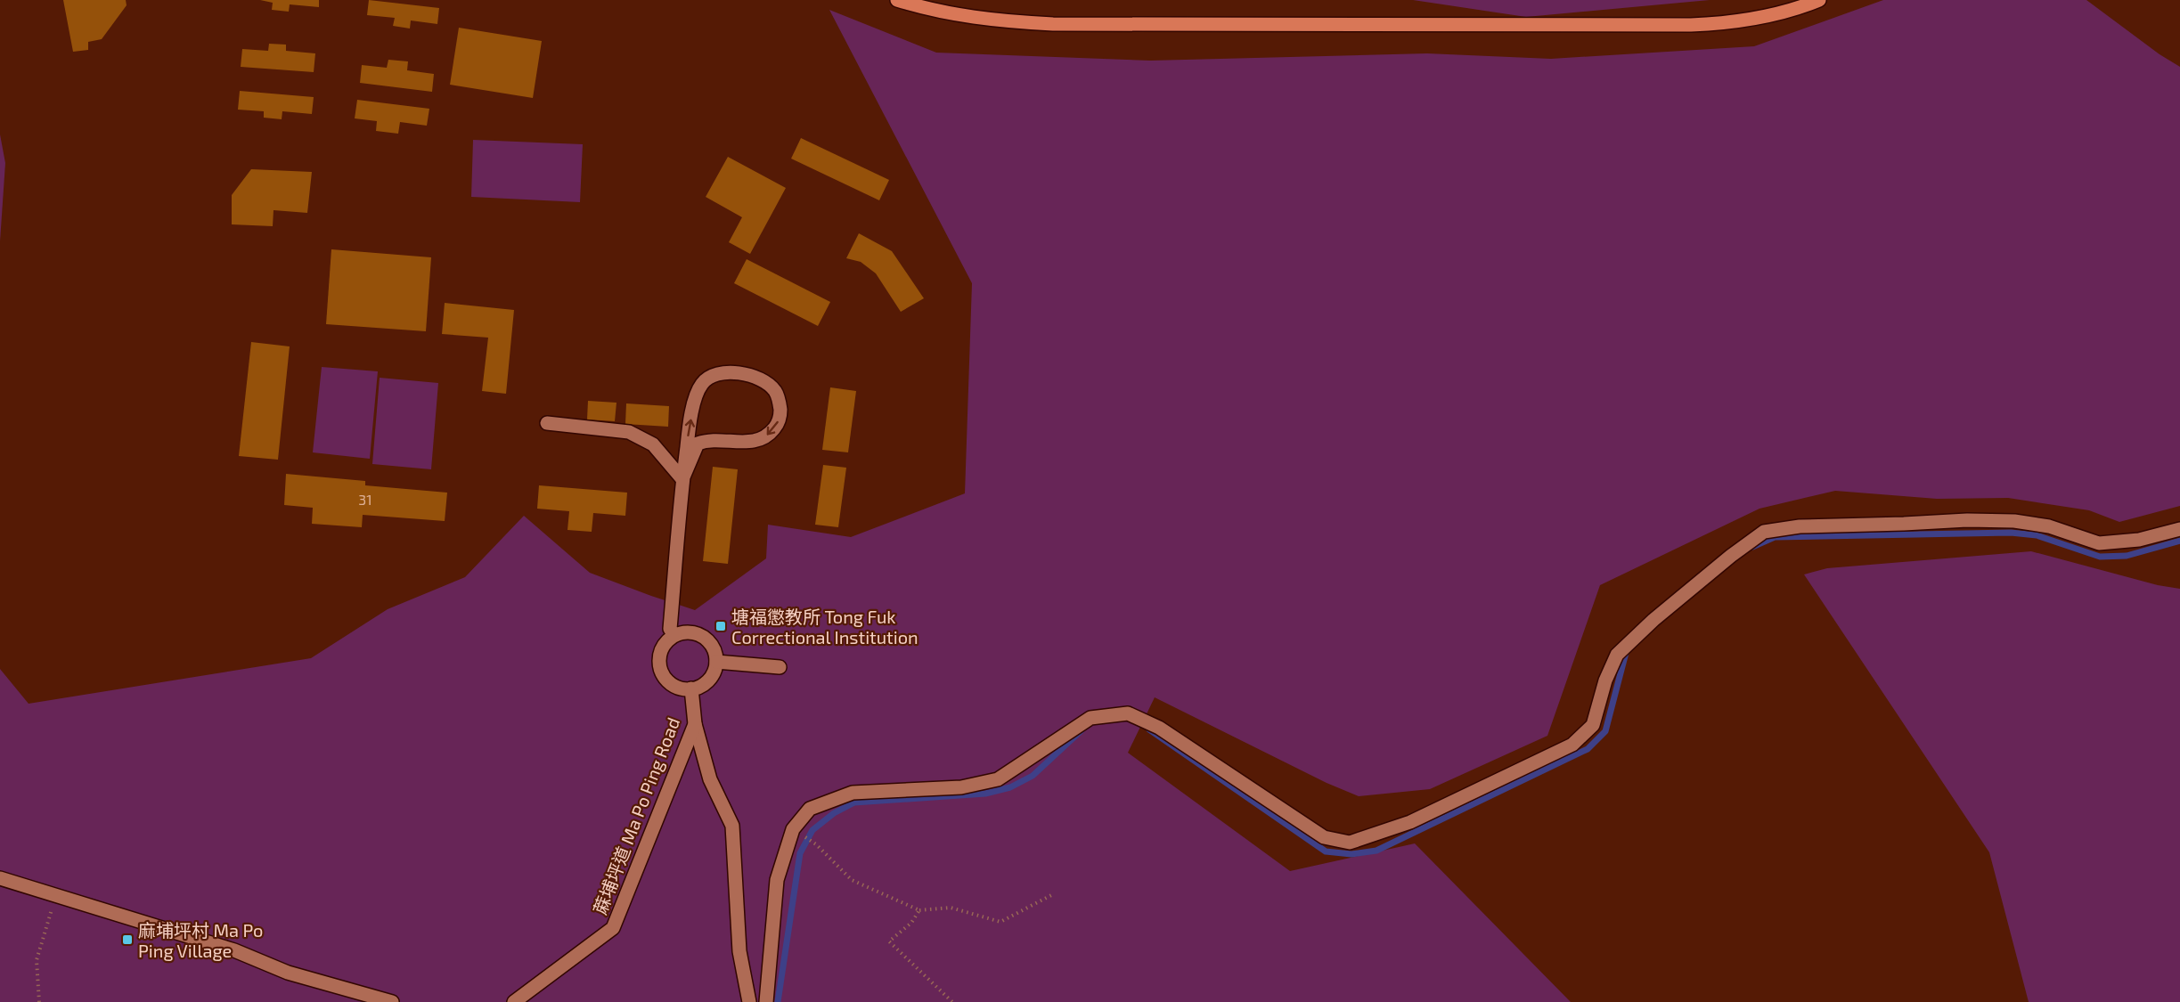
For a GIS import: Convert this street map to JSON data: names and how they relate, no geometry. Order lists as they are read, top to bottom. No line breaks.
{"streets":{"street":["蔴埔坪道 Ma Po Ping Road"]},"places":{"transit":["塘福懲教所 Tong Fuk Correctional Institution","麻埔坪村 Ma Po Ping Village"]},"house_numbers":["31"]}
